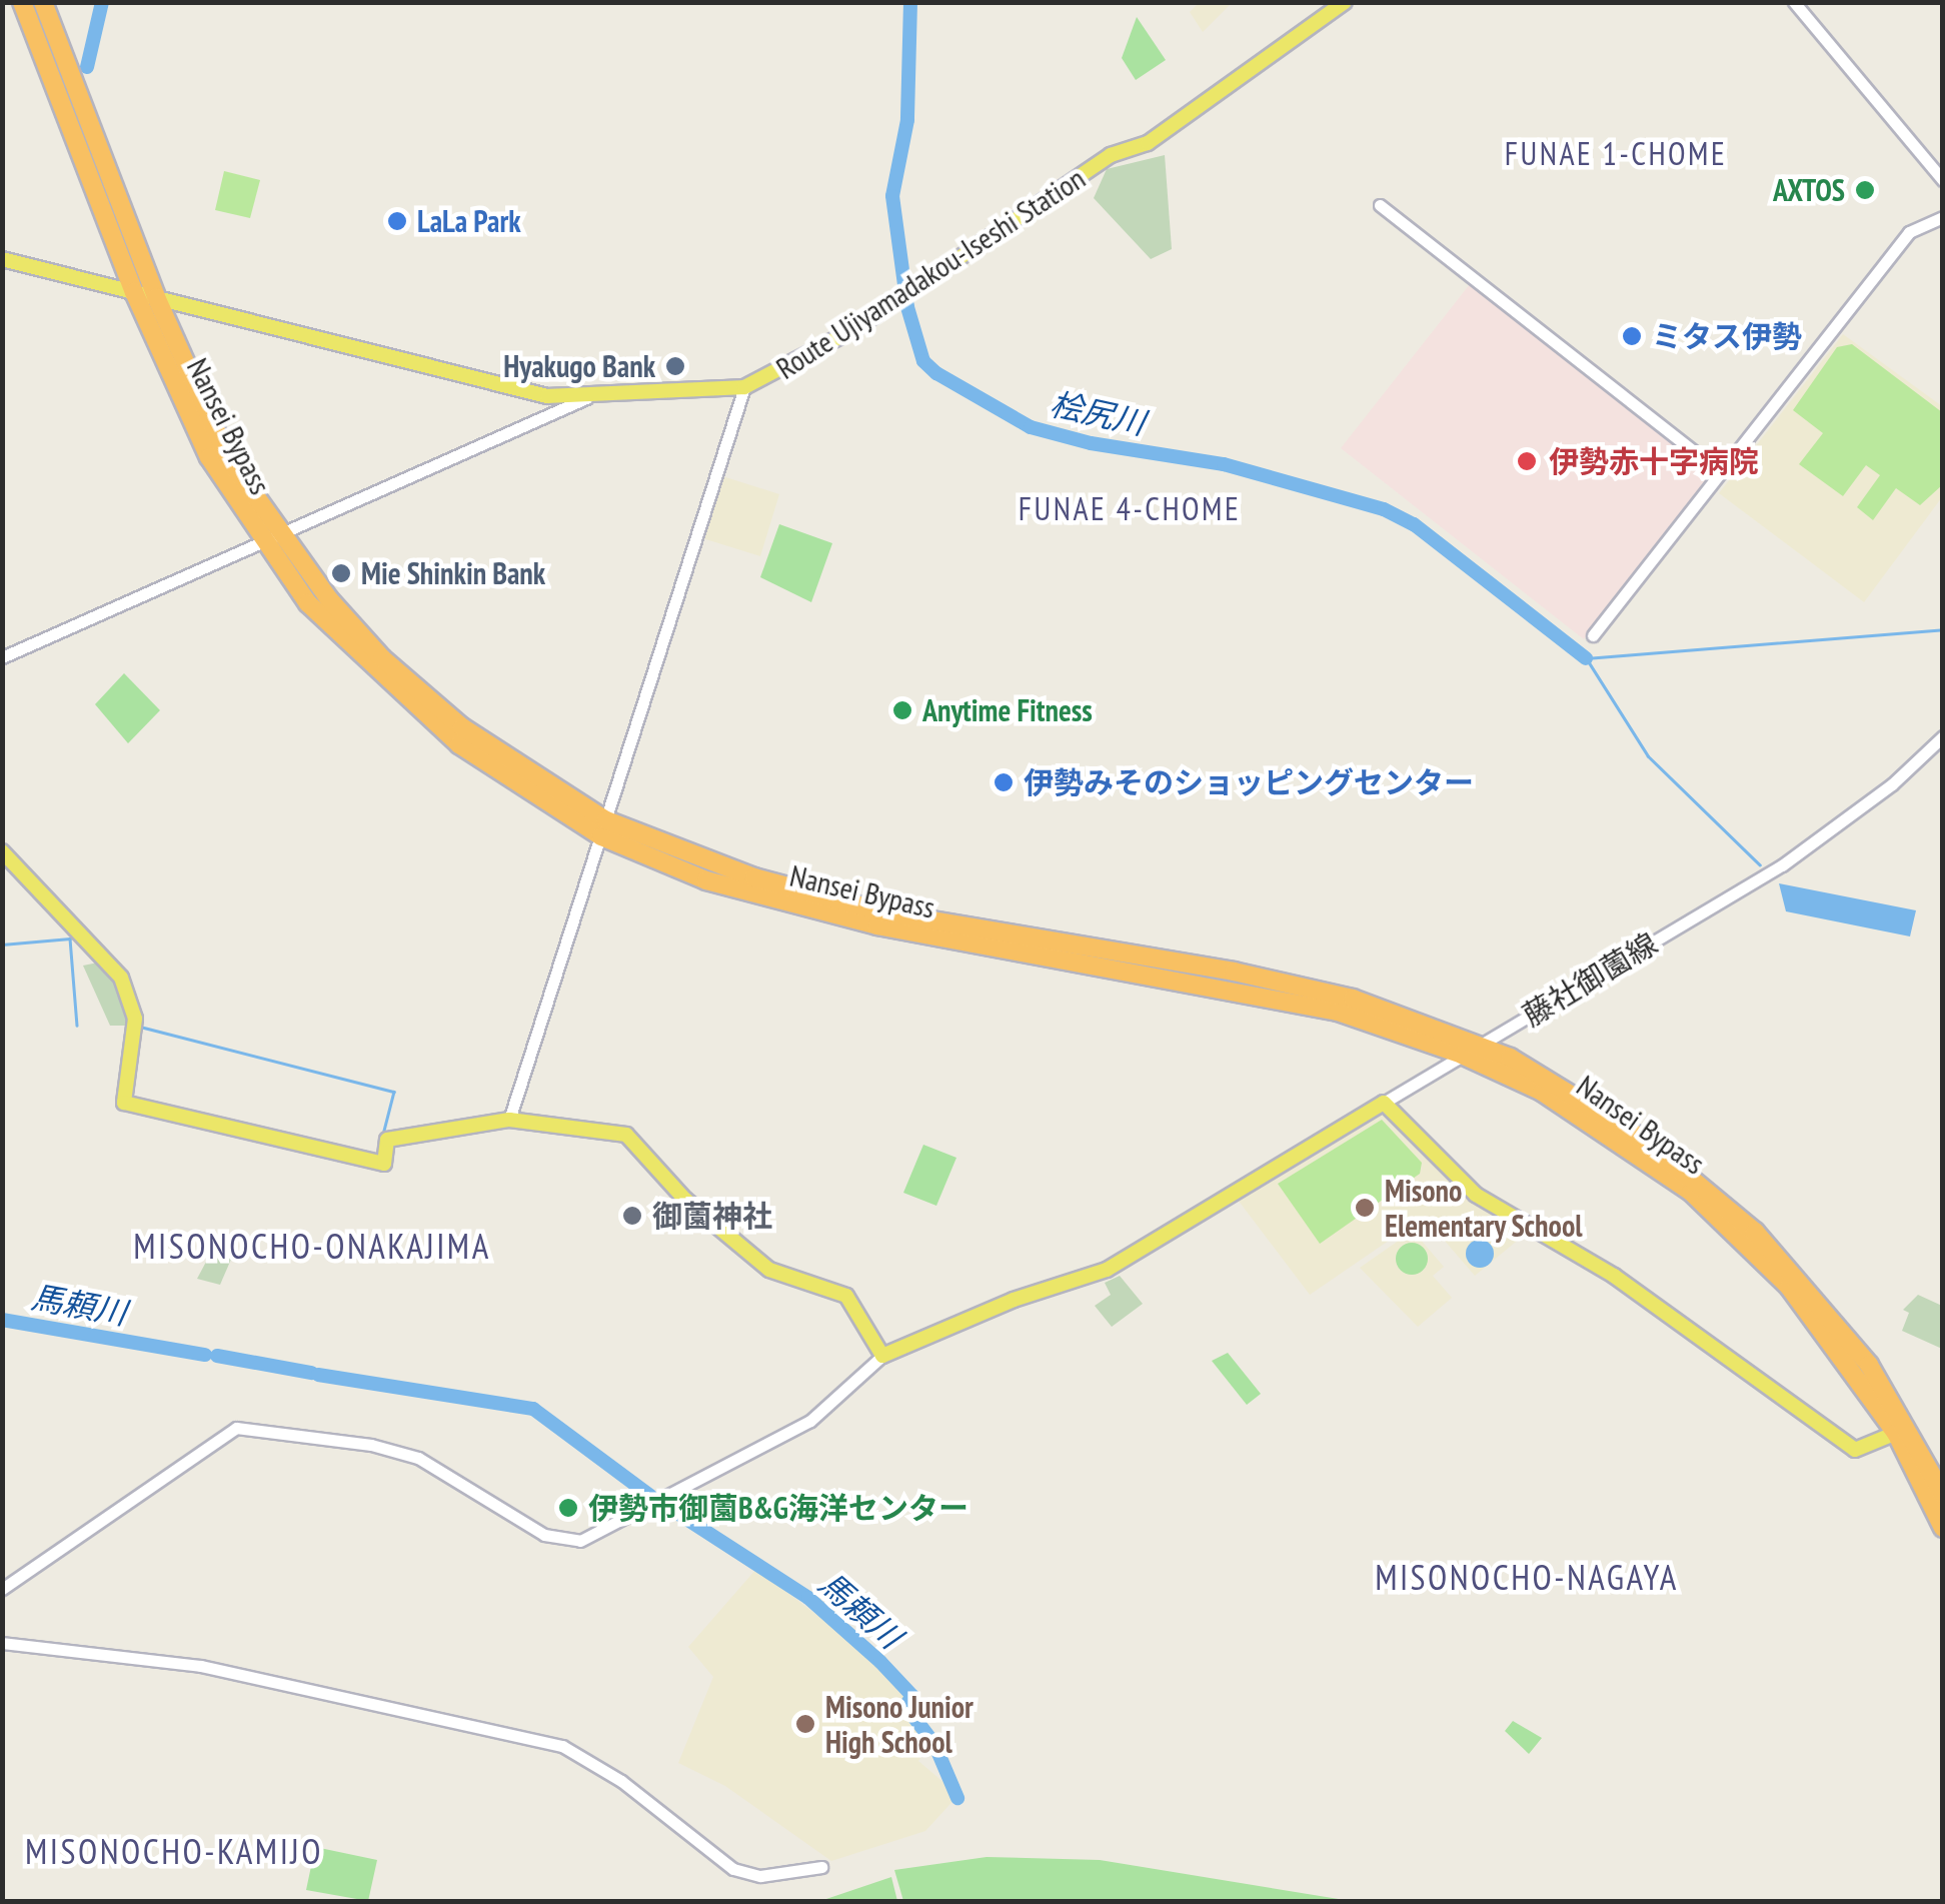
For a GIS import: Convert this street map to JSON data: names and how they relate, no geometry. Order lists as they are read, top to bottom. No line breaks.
{"streets":{"highway":["Nansei Bypass"],"main road":["Route Ujiyamadakou-Iseshi Station"],"street":["藤社御薗線"]},"crossings":[["Route Ujiyamadakou-Iseshi Station","Nansei Bypass"],["Nansei Bypass","藤社御薗線"]],"districts":["FUNAE 1-CHOME","FUNAE 4-CHOME","MISONOCHO-ONAKAJIMA","MISONOCHO-NAGAYA","MISONOCHO-KAMIJO"],"water":["桧尻川","馬頼川"],"places":["AXTOS","LaLa Park","ミタス伊勢","Hyakugo Bank","伊勢赤十字病院","Mie Shinkin Bank","Anytime Fitness","伊勢みそのショッピングセンター","Misono Elementary School","御薗神社","伊勢市御薗B&G海洋センター","Misono Junior High School"]}
